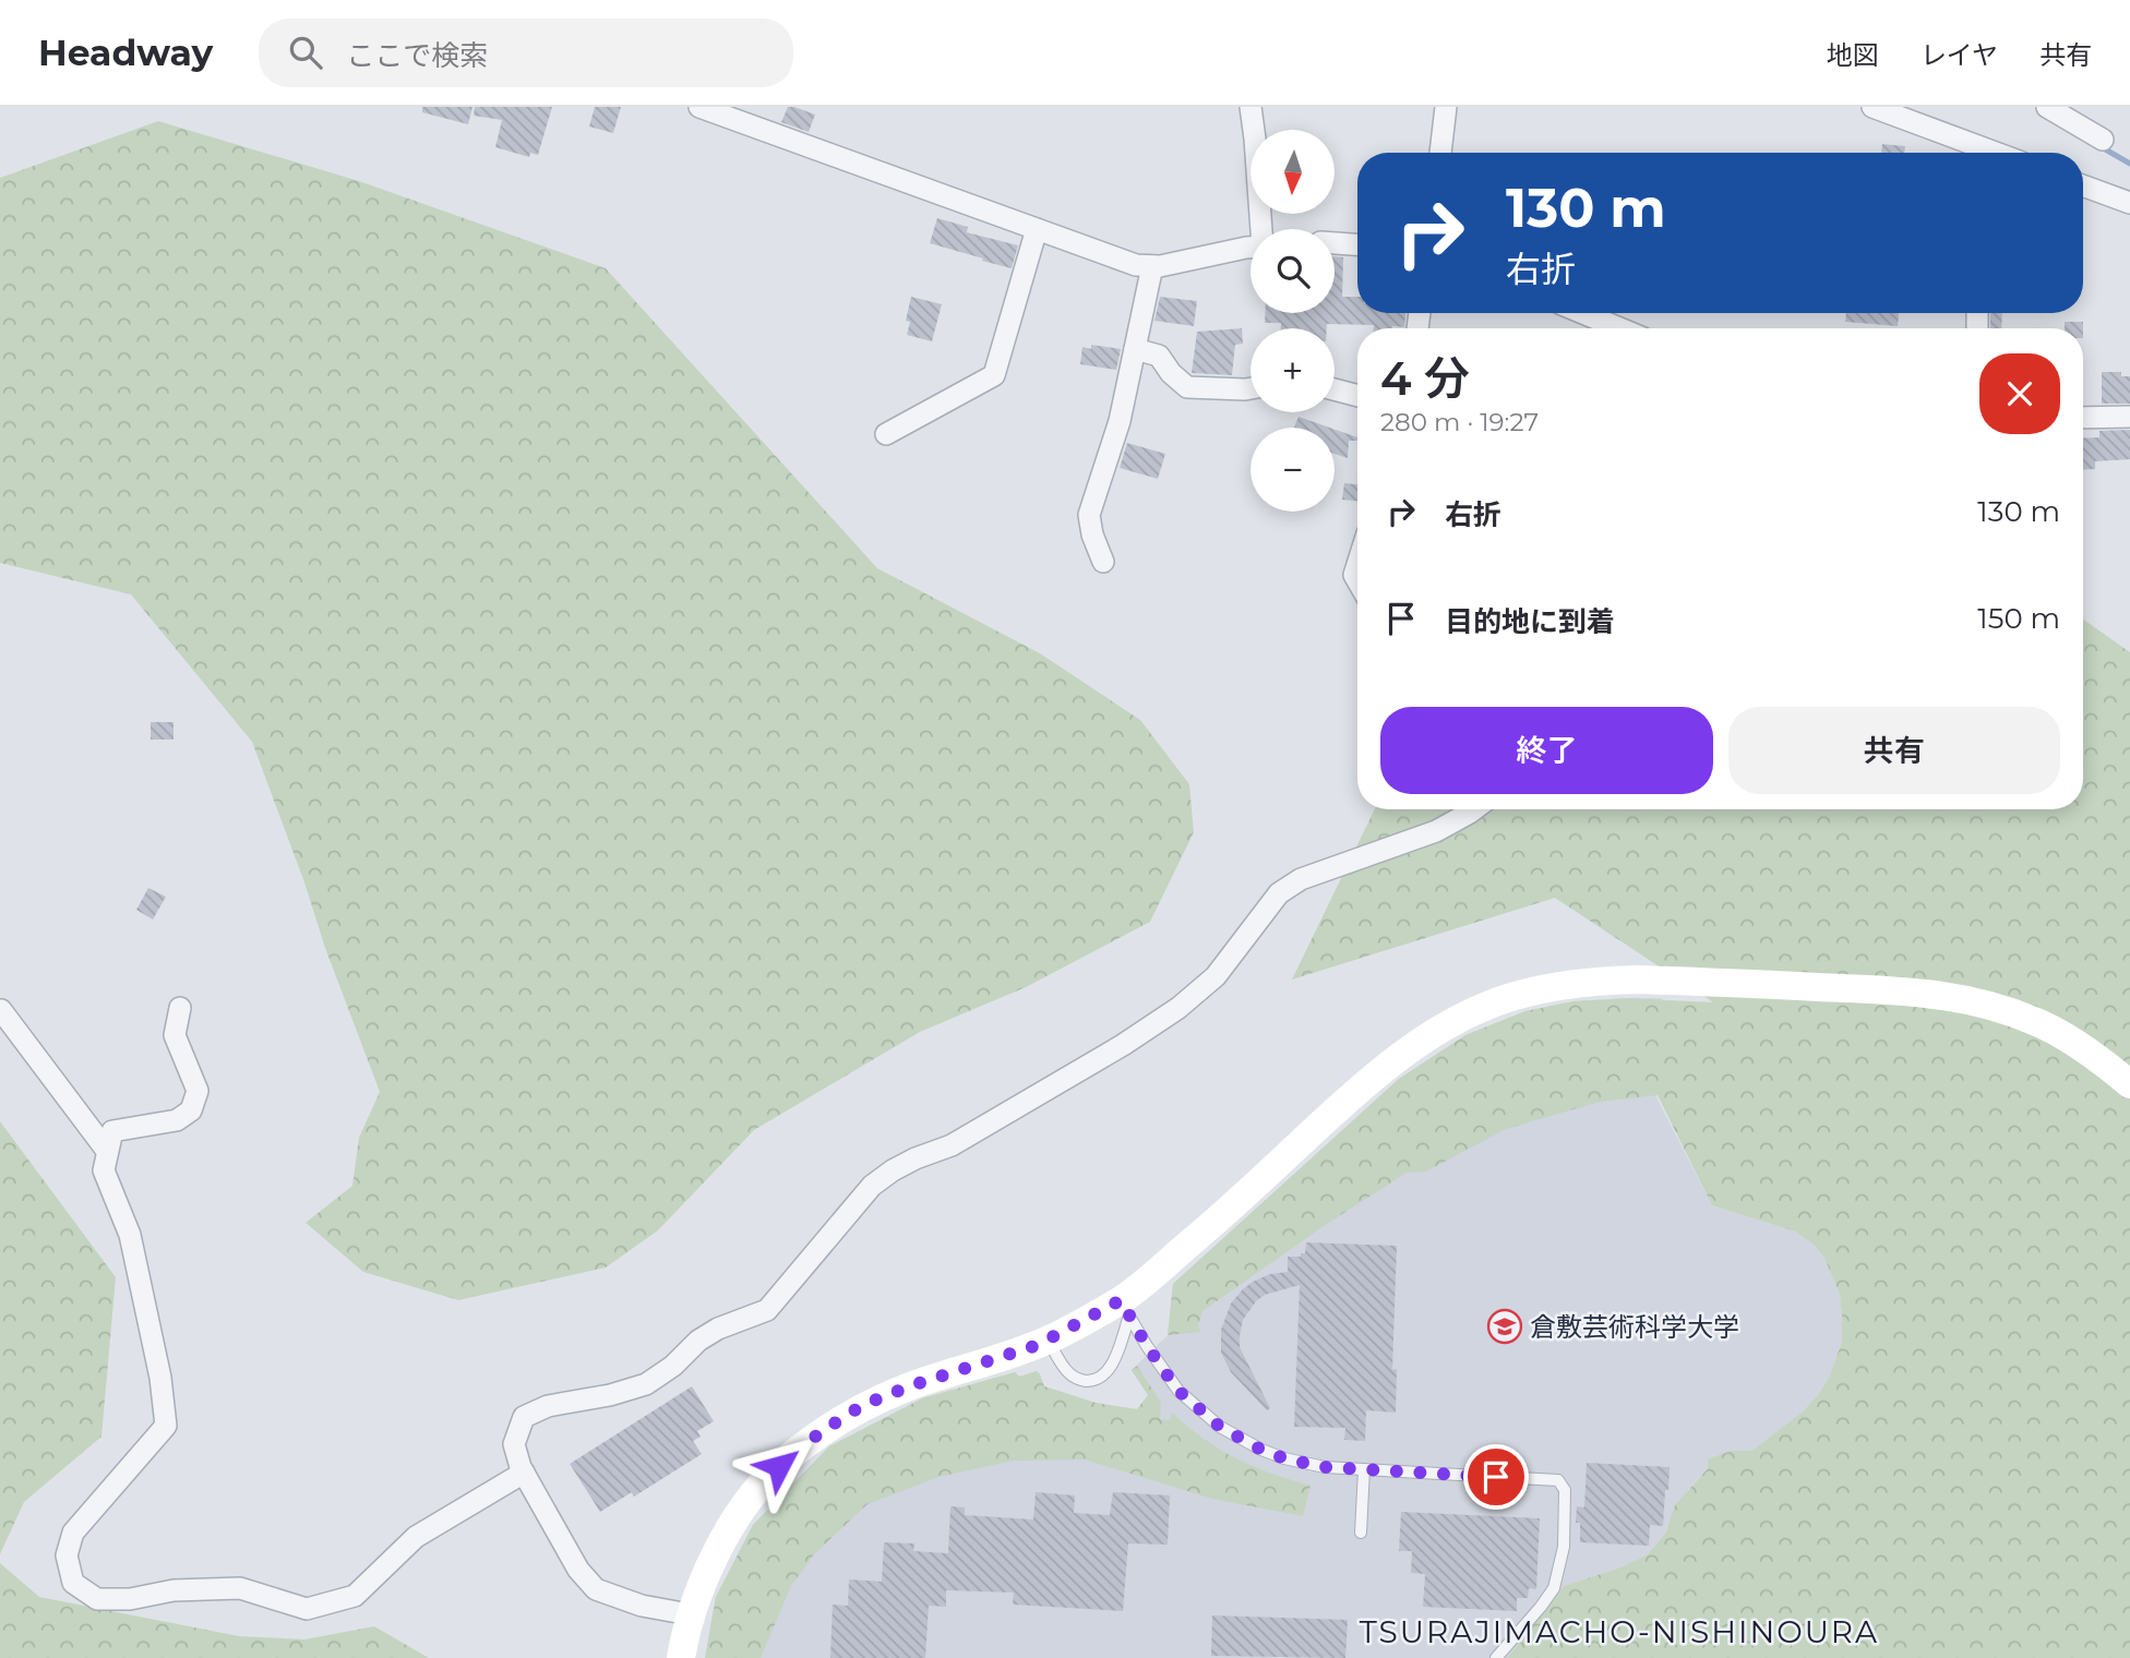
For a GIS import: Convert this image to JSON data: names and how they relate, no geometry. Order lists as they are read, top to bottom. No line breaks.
{"districts":["TSURAJIMACHO-NISHINOURA"],"places":{"school or university":["倉敷芸術科学大学"]},"north":"bottom","page":{"header":"Headway","search":"ここで検索","nav":["地図","レイヤ","共有"],"map_buttons":["+","−"],"turn":["130 m","右折"],"heading":["4 分","280 m · 19:27"],"list":[{"name":"右折","value":"130 m"},{"name":"目的地に到着","value":"150 m"}],"buttons":["終了","共有"]}}
